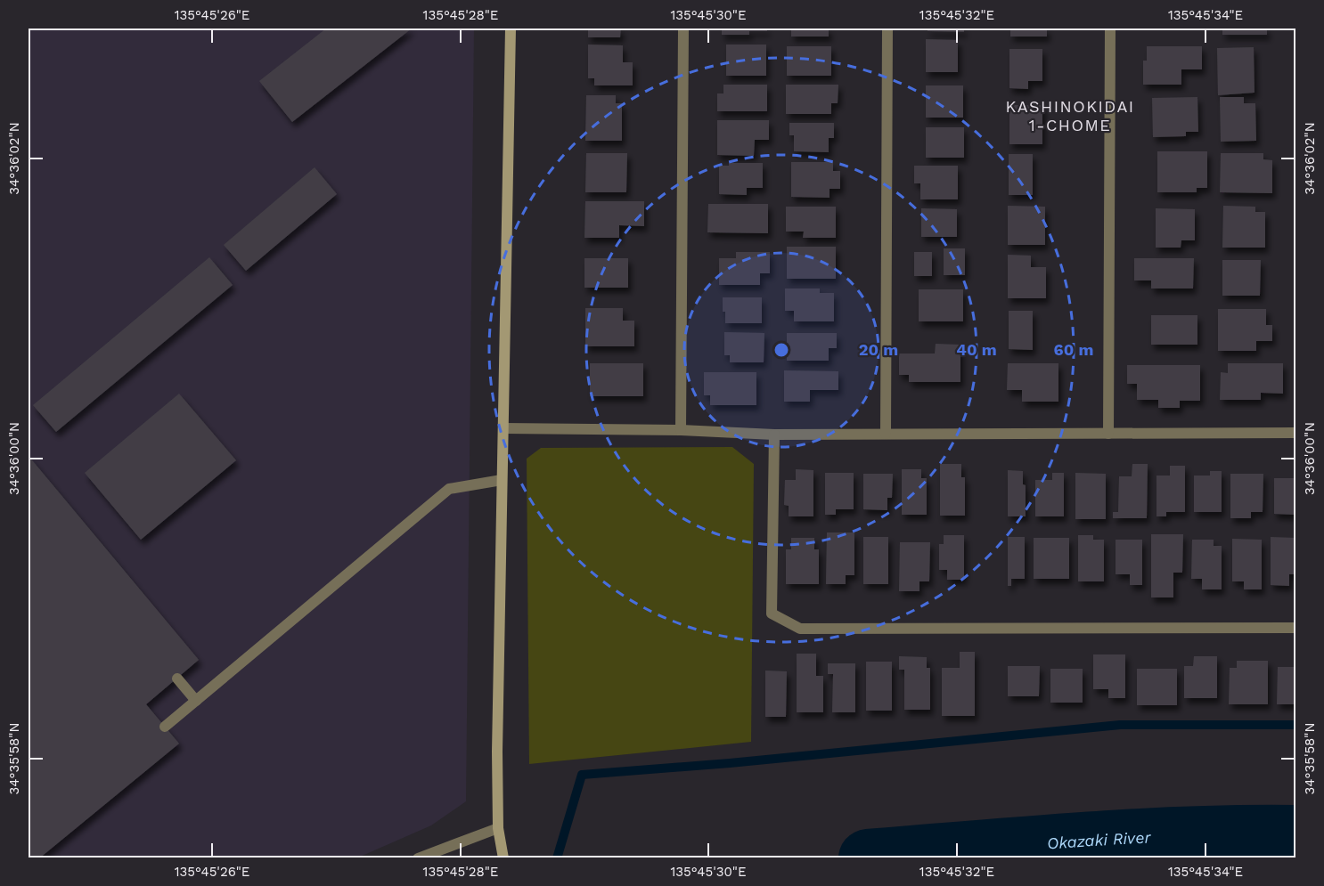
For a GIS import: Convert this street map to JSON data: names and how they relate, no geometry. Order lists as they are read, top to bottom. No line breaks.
{"districts":["KASHINOKIDAI 1-CHOME"],"water":["Okazaki River"],"coordinates":["135°45'26\"E","135°45'28\"E","135°45'30\"E","135°45'32\"E","135°45'34\"E","34°36'02\"N","34°36'00\"N","34°35'58\"N"],"rings":["20 m","40 m","60 m"]}
